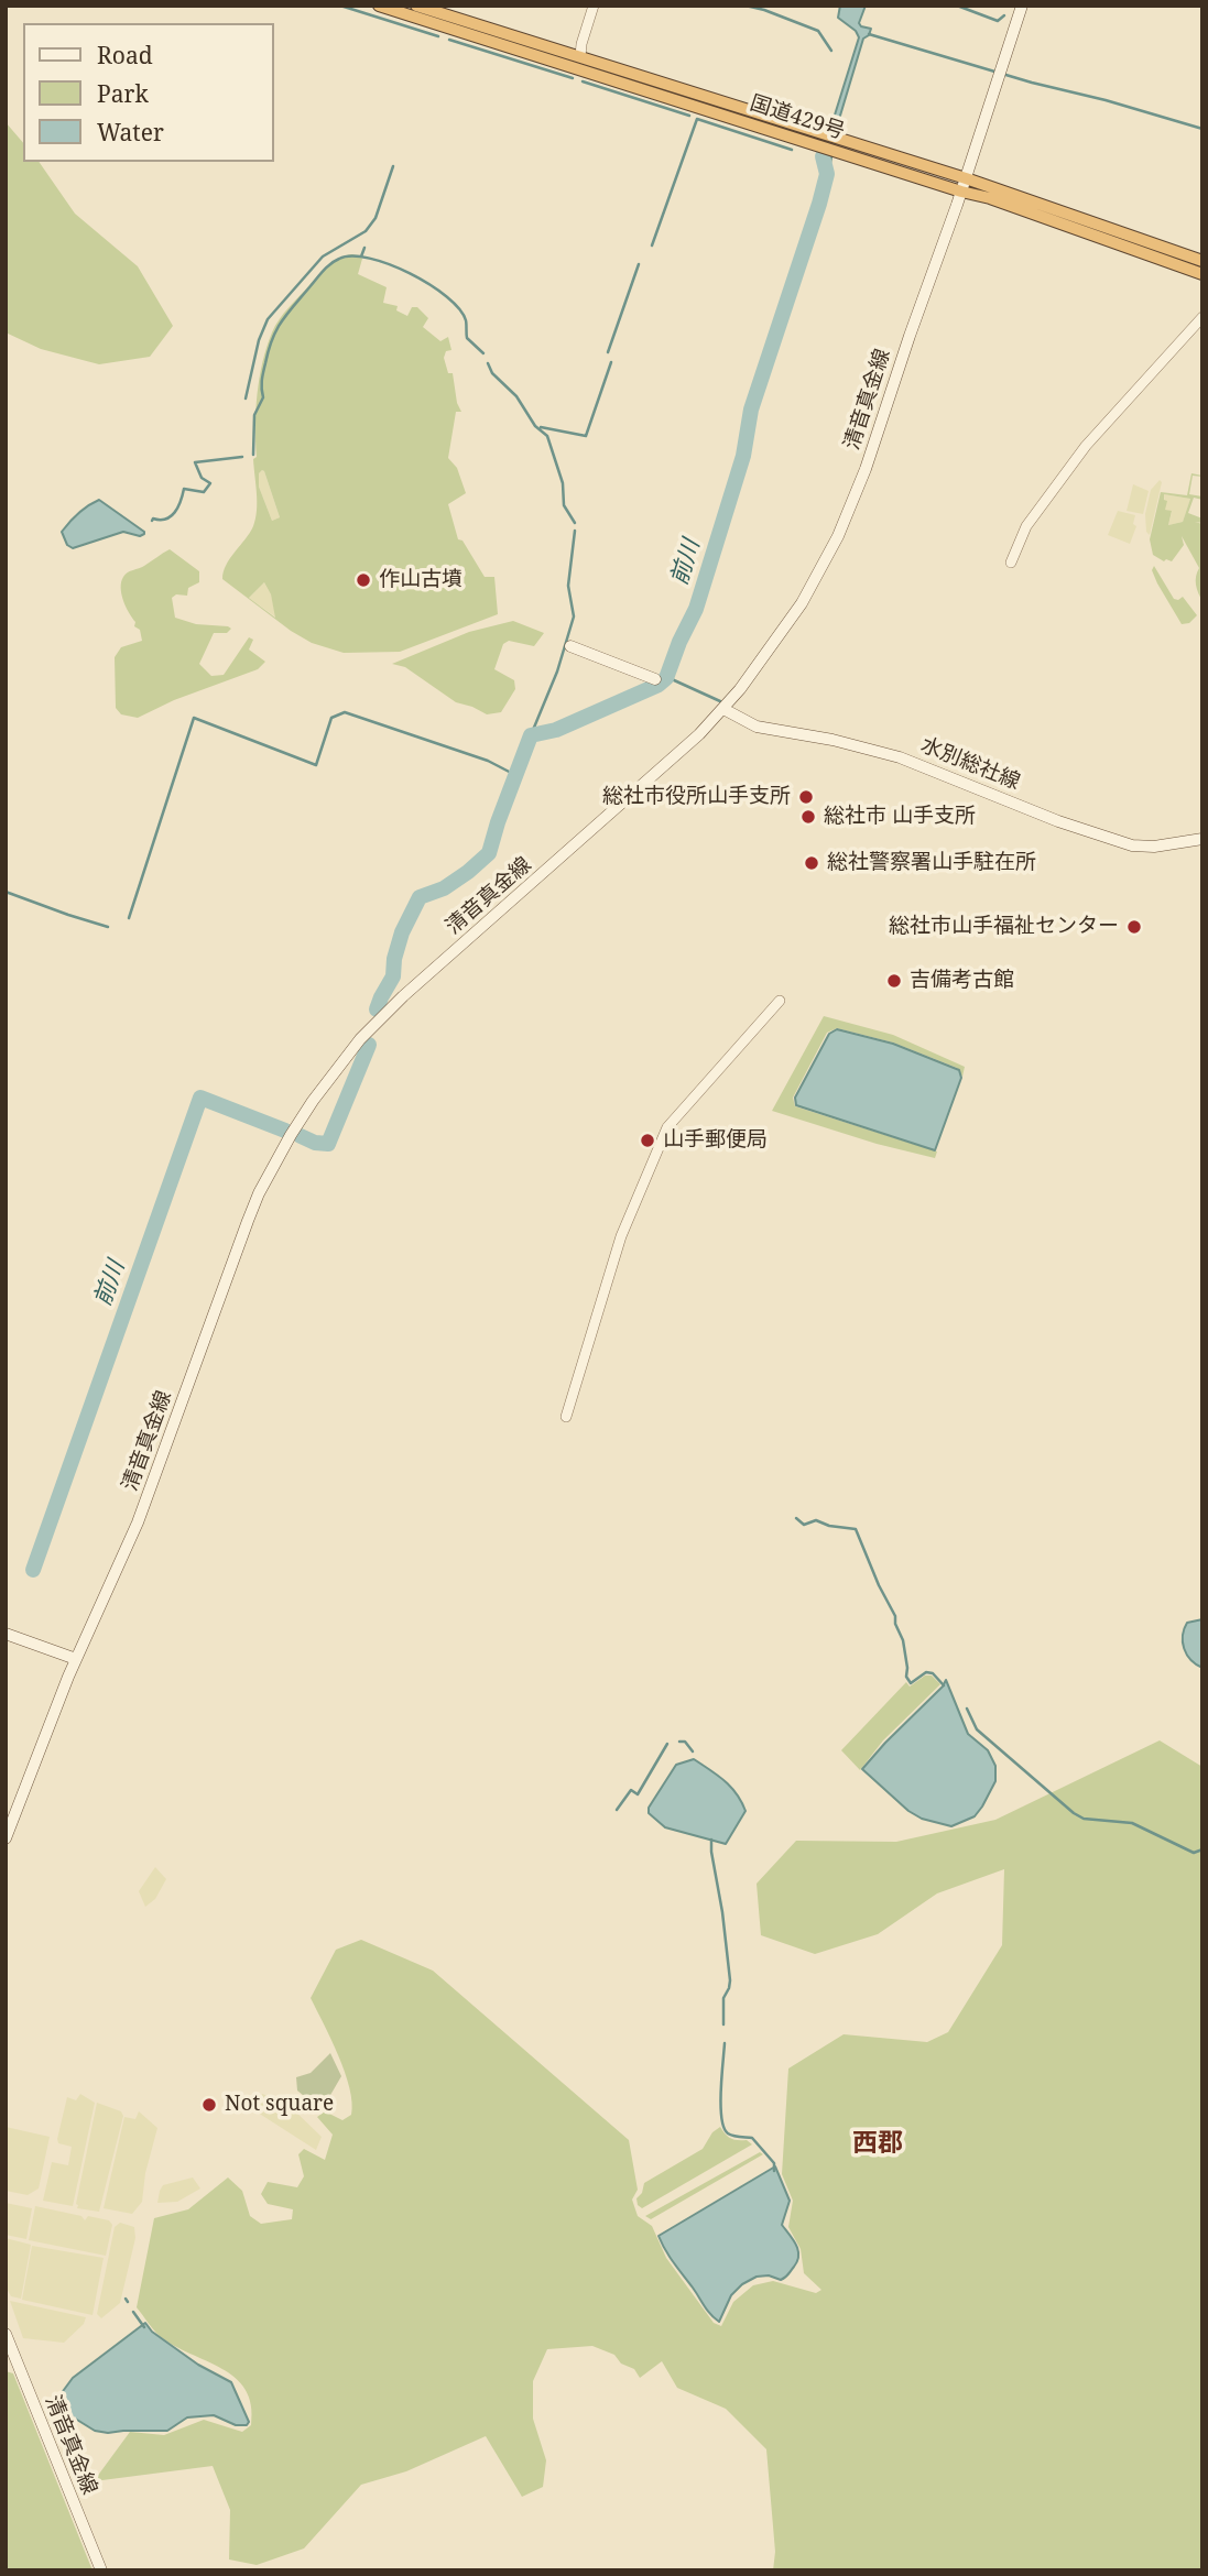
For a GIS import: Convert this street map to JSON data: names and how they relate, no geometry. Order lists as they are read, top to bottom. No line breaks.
{"streets":{"highway":["国道429号"],"main road":["清音真金線","水別総社線"]},"crossings":[["国道429号","清音真金線"],["清音真金線","水別総社線"]],"districts":["西郡"],"water":["前川"],"places":["作山古墳","総社市役所山手支所","総社市 山手支所","総社警察署山手駐在所","総社市山手福祉センター","吉備考古館","山手郵便局","Not square"],"legend":["Road","Park","Water"]}
